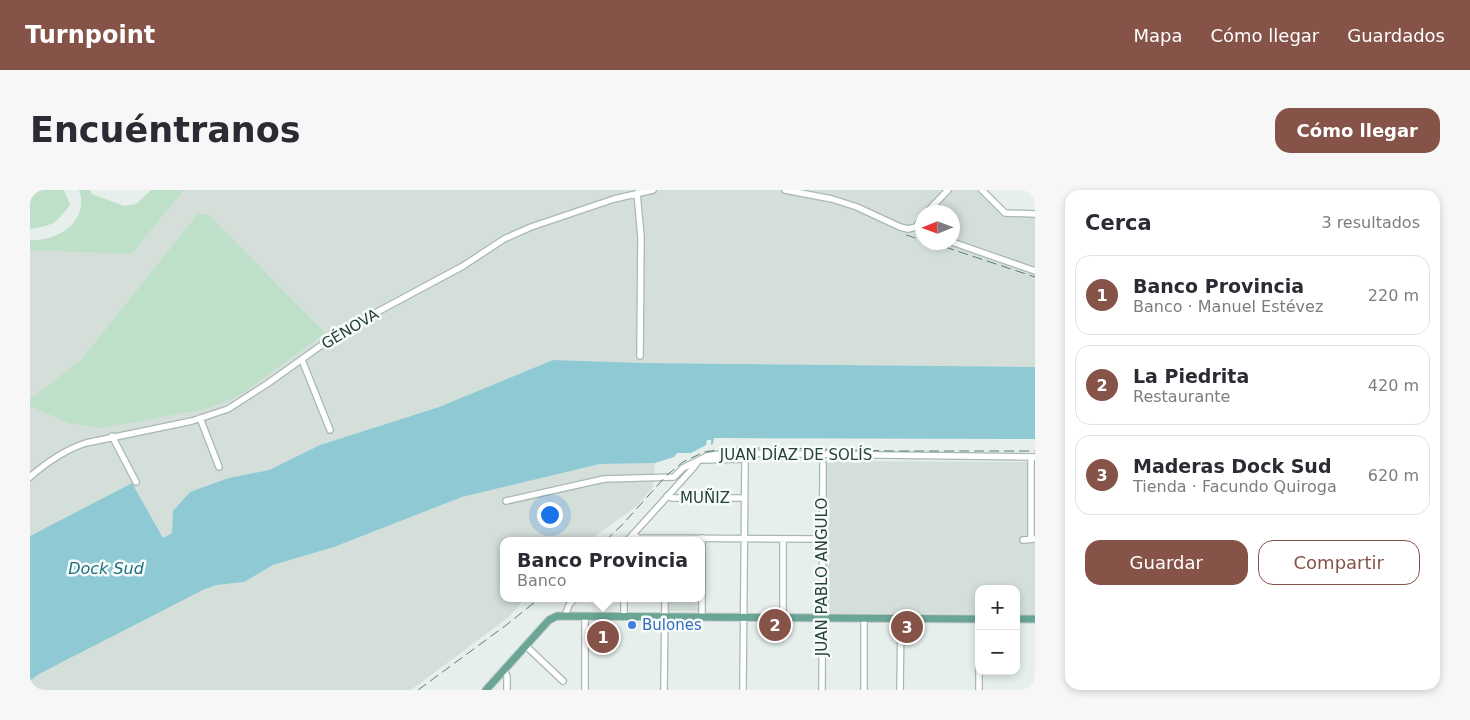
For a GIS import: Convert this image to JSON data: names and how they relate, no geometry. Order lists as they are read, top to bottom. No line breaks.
{"streets":{"street":["GÉNOVA","JUAN DÍAZ DE SOLÍS","MUÑIZ","JUAN PABLO ANGULO"]},"water":["Dock Sud"],"places":["Bulones"],"north":"left","page":{"header":"Turnpoint","nav":["Mapa","Cómo llegar","Guardados"],"buttons":["Cómo llegar",["Guardar","Compartir"]],"title":"Encuéntranos","heading":["Cerca","3 resultados"],"list":[{"mark":"1","name":"Banco Provincia","note":"Banco · Manuel Estévez","value":"220 m"},{"mark":"2","name":"La Piedrita","note":"Restaurante","value":"420 m"},{"mark":"3","name":"Maderas Dock Sud","note":"Tienda · Facundo Quiroga","value":"620 m"}],"popup":["Banco Provincia","Banco"],"map_buttons":["+","−"],"pins":["2","3","1"]}}
